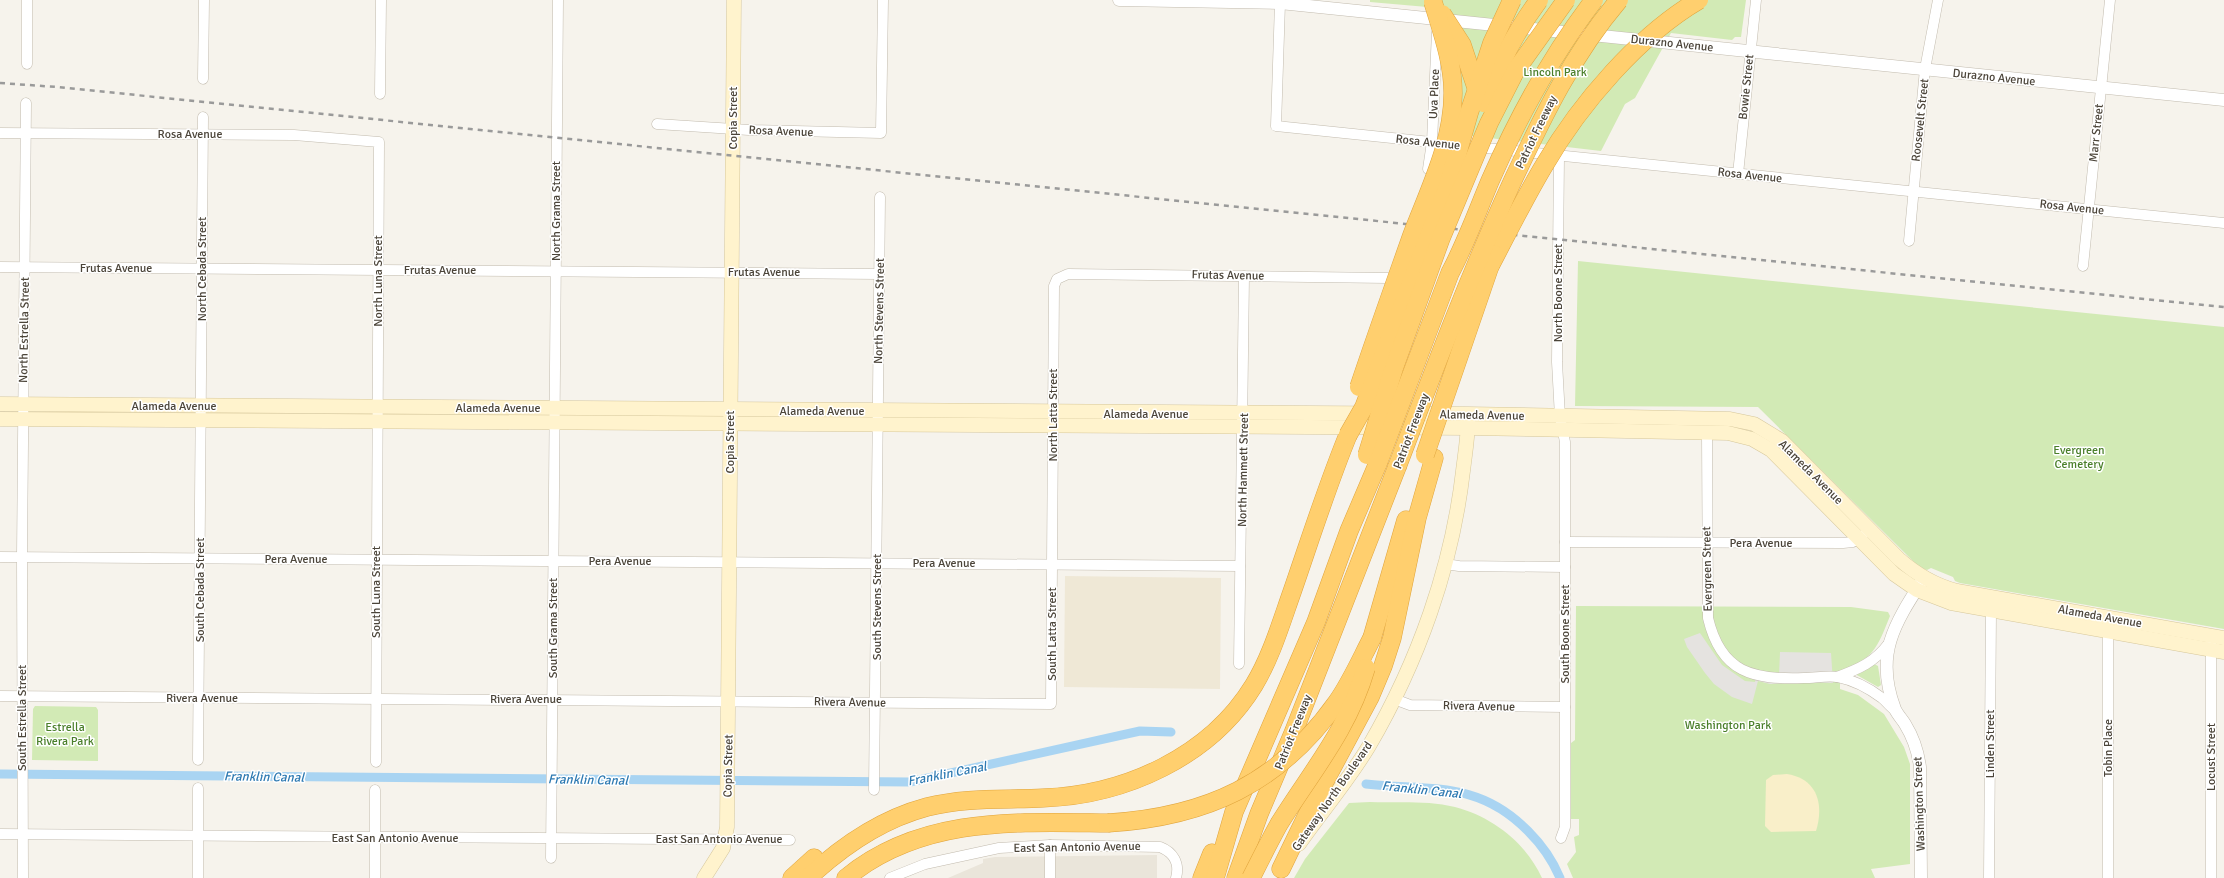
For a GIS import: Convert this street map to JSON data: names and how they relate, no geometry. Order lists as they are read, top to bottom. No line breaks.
{"streets":{"highway":["Patriot Freeway"],"main road":["Copia Street","Alameda Avenue","Gateway North Boulevard"],"street":["Durazno Avenue","Bowie Street","Uva Place","Roosevelt Street","Rosa Avenue","Marr Street","North Grama Street","Frutas Avenue","North Cebada Street","North Luna Street","North Boone Street","North Stevens Street","North Estrella Street","North Latta Street","North Hammett Street","Pera Avenue","Evergreen Street","South Cebada Street","South Luna Street","South Stevens Street","South Grama Street","South Latta Street","South Boone Street","Rivera Avenue","South Estrella Street","Linden Street","Tobin Place","Locust Street","Washington Street","East San Antonio Avenue"]},"crossings":[["Durazno Avenue","Bowie Street"],["Durazno Avenue","Uva Place"],["Durazno Avenue","Roosevelt Street"],["Durazno Avenue","Rosa Avenue"],["Durazno Avenue","Marr Street"],["Bowie Street","Rosa Avenue"],["Uva Place","Rosa Avenue"],["Copia Street","Rosa Avenue"],["Copia Street","Frutas Avenue"],["Copia Street","Alameda Avenue"],["Copia Street","Pera Avenue"],["Copia Street","Rivera Avenue"],["Copia Street","East San Antonio Avenue"],["Roosevelt Street","Rosa Avenue"],["Rosa Avenue","Marr Street"],["Rosa Avenue","North Cebada Street"],["Rosa Avenue","North Luna Street"],["Rosa Avenue","North Boone Street"],["Rosa Avenue","North Estrella Street"],["North Grama Street","Frutas Avenue"],["North Grama Street","Alameda Avenue"],["North Grama Street","South Grama Street"],["Frutas Avenue","North Cebada Street"],["Frutas Avenue","North Luna Street"],["Frutas Avenue","North Stevens Street"],["Frutas Avenue","North Estrella Street"],["Frutas Avenue","North Latta Street"],["Frutas Avenue","North Hammett Street"],["North Cebada Street","Alameda Avenue"],["North Cebada Street","South Cebada Street"],["North Luna Street","Alameda Avenue"],["North Luna Street","South Luna Street"],["North Boone Street","Alameda Avenue"],["North Boone Street","South Boone Street"],["North Stevens Street","Alameda Avenue"],["North Stevens Street","South Stevens Street"],["North Estrella Street","Alameda Avenue"],["North Estrella Street","Pera Avenue"],["North Estrella Street","South Estrella Street"],["Alameda Avenue","North Latta Street"],["Alameda Avenue","North Hammett Street"],["Alameda Avenue","Pera Avenue"],["Alameda Avenue","Evergreen Street"],["Alameda Avenue","South Cebada Street"],["Alameda Avenue","South Luna Street"],["Alameda Avenue","South Stevens Street"],["Alameda Avenue","South Grama Street"],["Alameda Avenue","South Boone Street"],["Alameda Avenue","Linden Street"],["Alameda Avenue","Tobin Place"],["Alameda Avenue","Locust Street"],["Alameda Avenue","Gateway North Boulevard"],["Alameda Avenue","Washington Street"],["North Latta Street","Pera Avenue"],["North Latta Street","South Latta Street"],["North Hammett Street","Pera Avenue"],["Pera Avenue","Evergreen Street"],["Pera Avenue","South Cebada Street"],["Pera Avenue","South Luna Street"],["Pera Avenue","South Stevens Street"],["Pera Avenue","South Grama Street"],["Pera Avenue","South Latta Street"],["Pera Avenue","South Boone Street"],["Pera Avenue","South Estrella Street"],["Evergreen Street","Washington Street"],["South Cebada Street","Rivera Avenue"],["South Luna Street","Rivera Avenue"],["South Stevens Street","Rivera Avenue"],["South Grama Street","Rivera Avenue"],["South Grama Street","East San Antonio Avenue"],["South Latta Street","Rivera Avenue"],["South Boone Street","Rivera Avenue"],["Rivera Avenue","South Estrella Street"],["Rivera Avenue","Gateway North Boulevard"],["South Estrella Street","East San Antonio Avenue"]],"water":["Franklin Canal"],"parks":["Lincoln Park","Evergreen Cemetery","Washington Park","Estrella Rivera Park"]}
